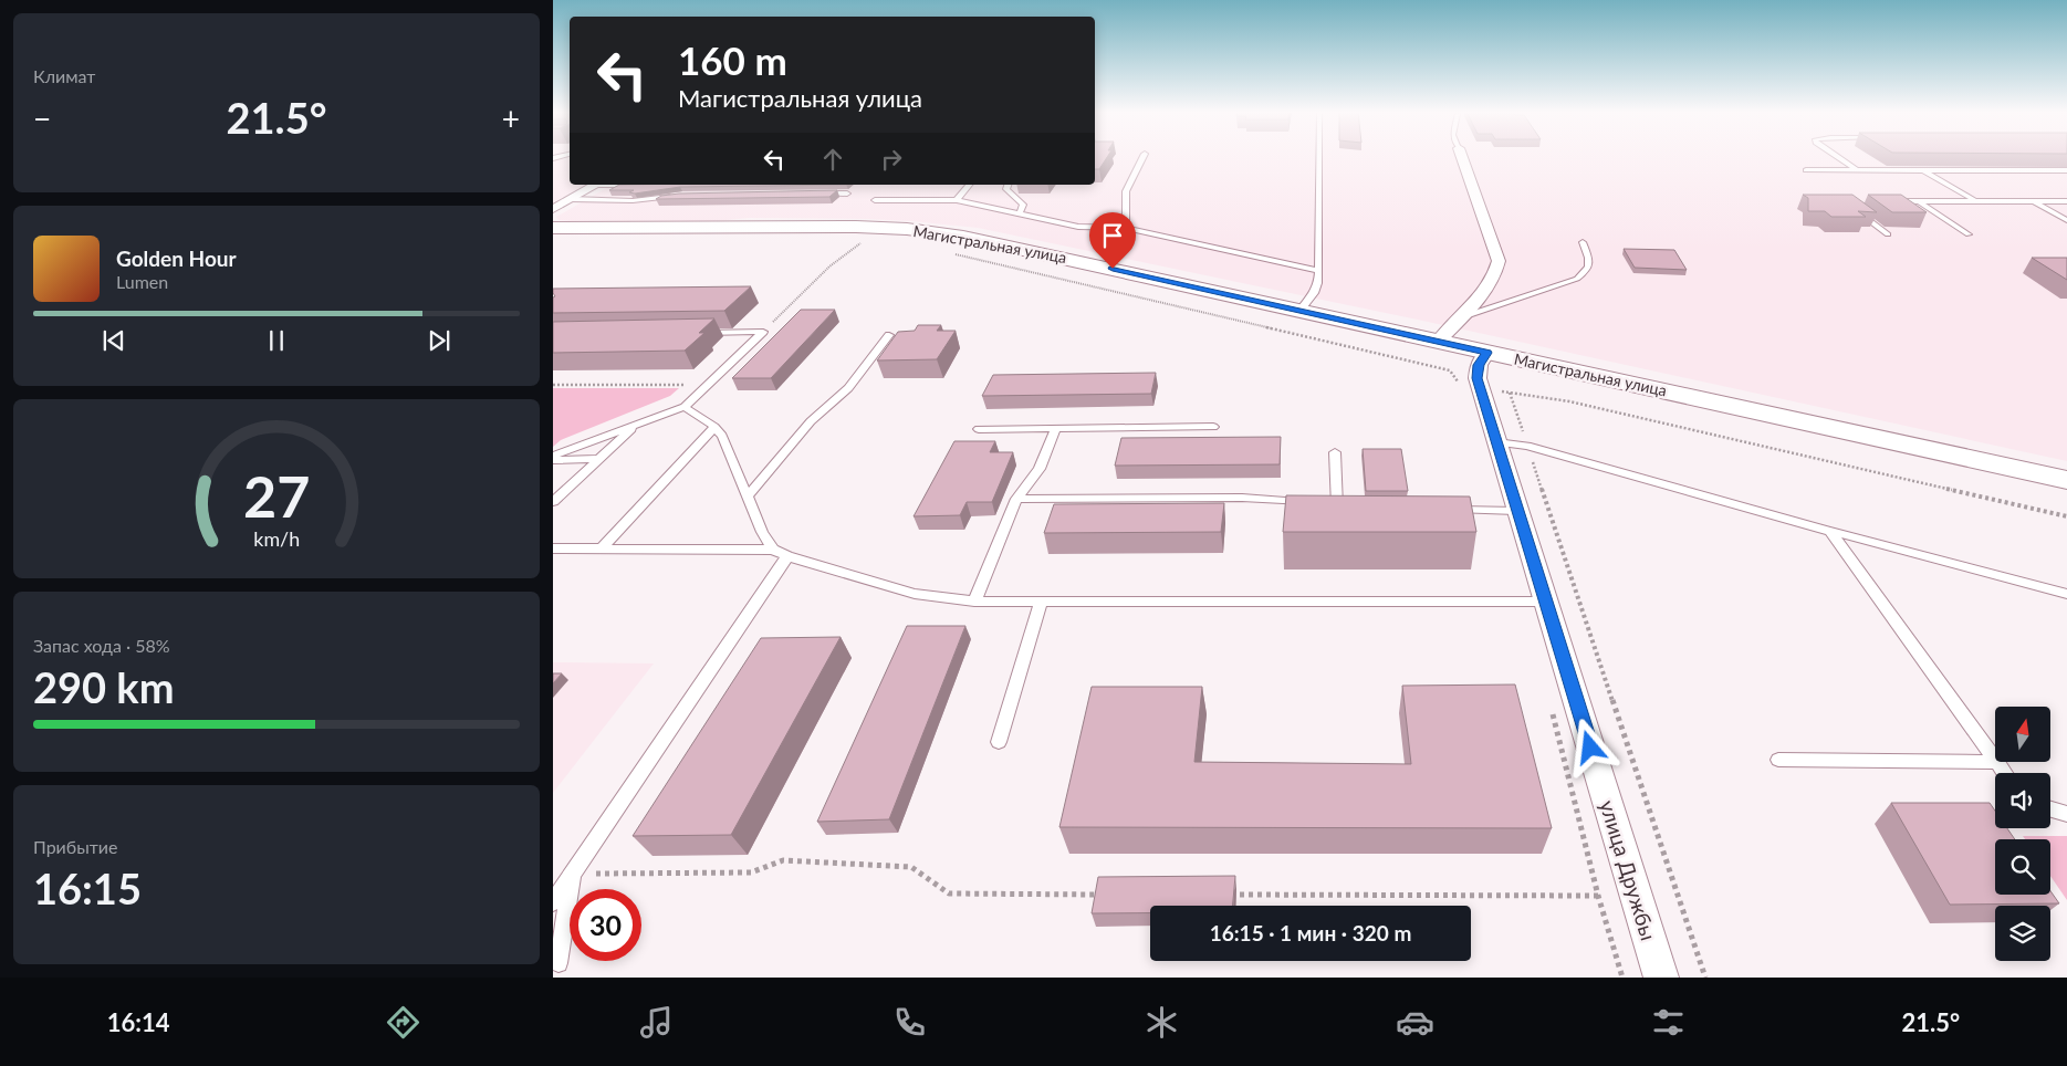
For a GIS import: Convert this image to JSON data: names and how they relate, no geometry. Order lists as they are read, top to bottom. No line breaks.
{"streets":{"main road":["Магистральная улица"],"street":["улица Дружбы"]},"crossings":[["Магистральная улица","улица Дружбы"]],"north":"top","page":{"tile":["Климат",["Запас хода · 58%","290 km"],["Прибытие","16:15"]],"turn":["160 m","Магистральная улица"],"heat":["−","21.5°","+"],"song":["Golden Hour","Lumen"],"limit":"30","trip":"16:15 · 1 мин · 320 m","tabs":["16:14","21.5°"],"gauge":["27","km/h"]}}
